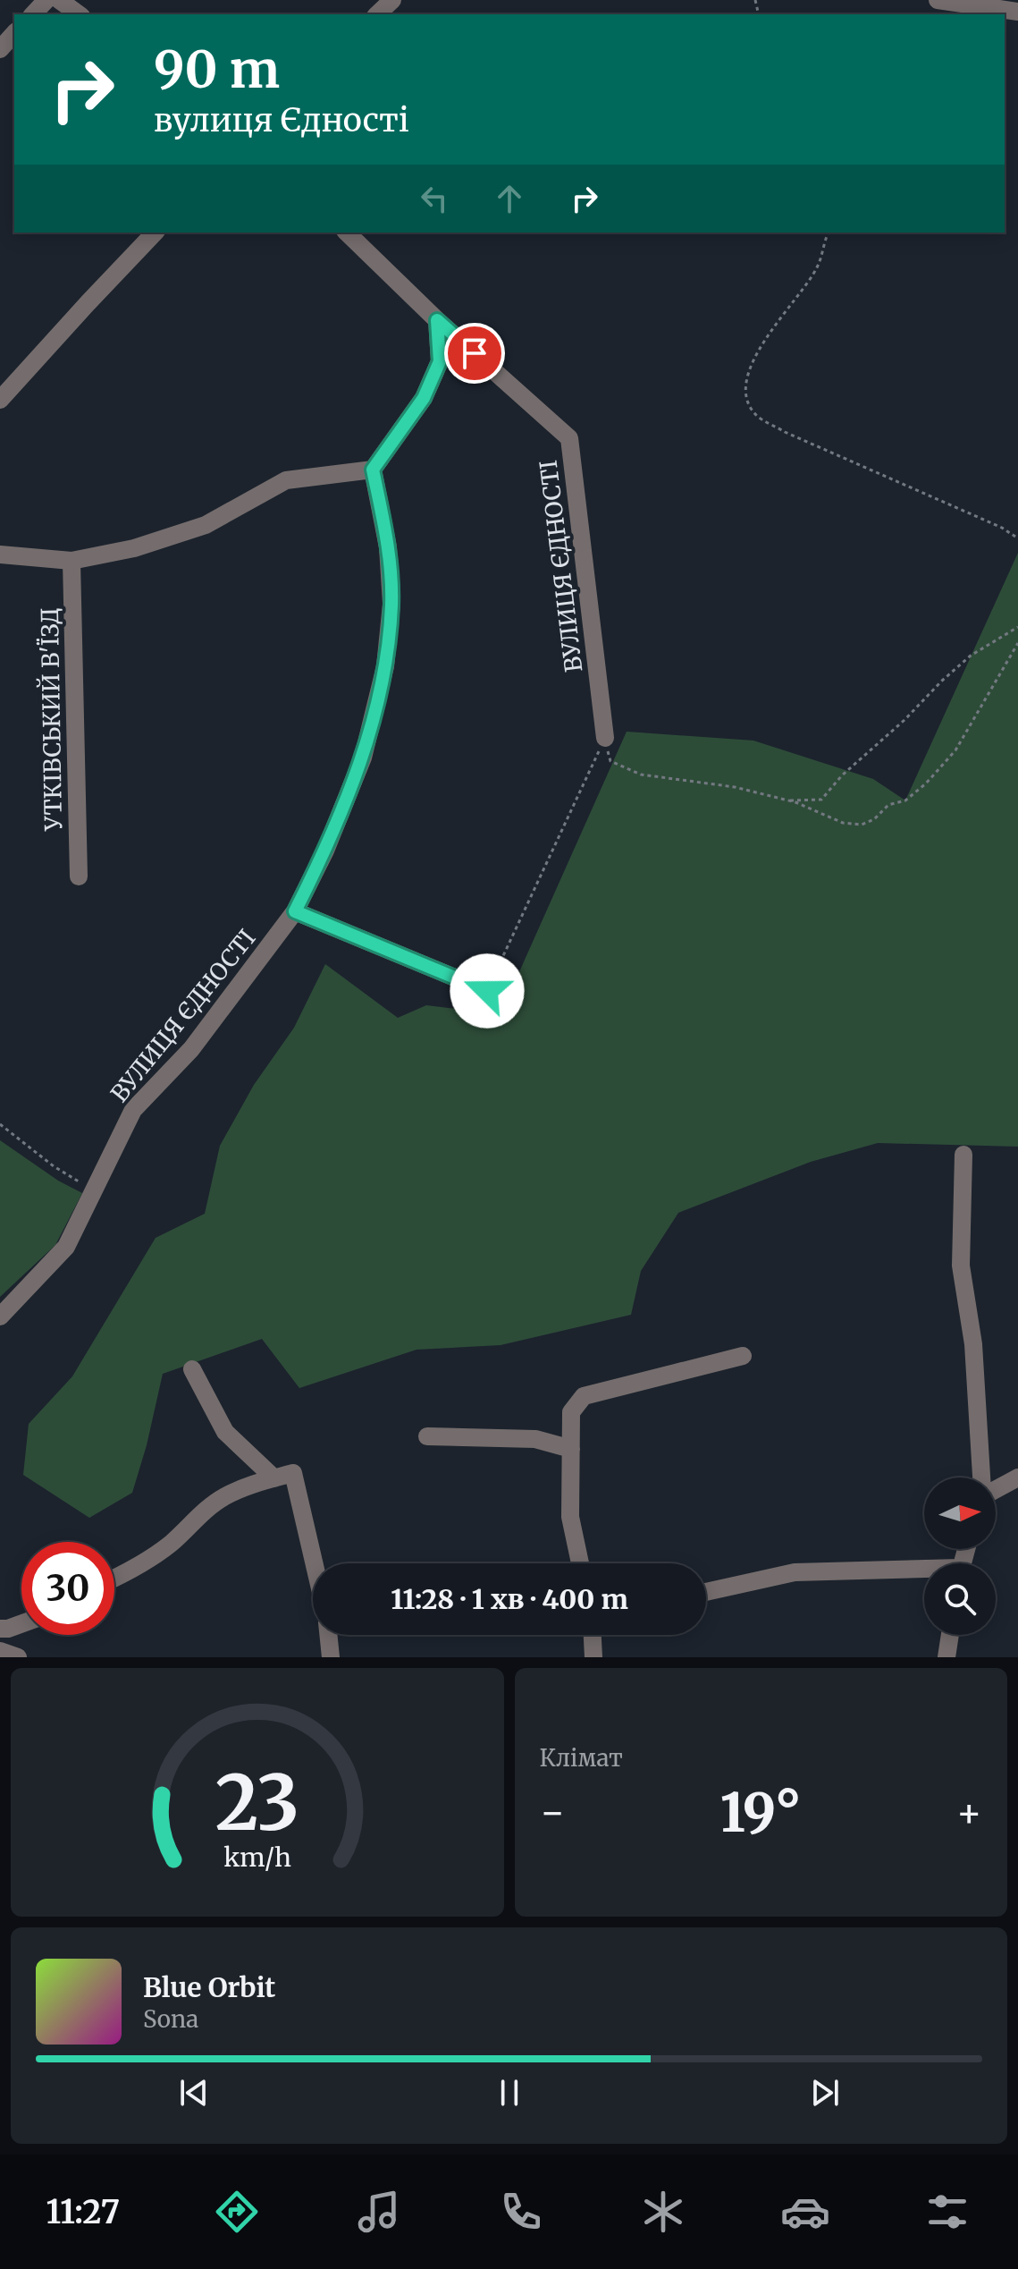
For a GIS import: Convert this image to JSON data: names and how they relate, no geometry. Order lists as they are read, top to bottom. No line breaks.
{"streets":{"street":["ВУЛИЦЯ ЄДНОСТІ","УТКІВСЬКИЙ В'ЇЗД"]},"north":"right","page":{"turn":["90 m","вулиця Єдності"],"limit":"30","trip":"11:28 · 1 хв · 400 m","tile":"Клімат","heat":["−","19°","+"],"song":["Blue Orbit","Sona"],"tabs":"11:27","gauge":["23","km/h"]}}
